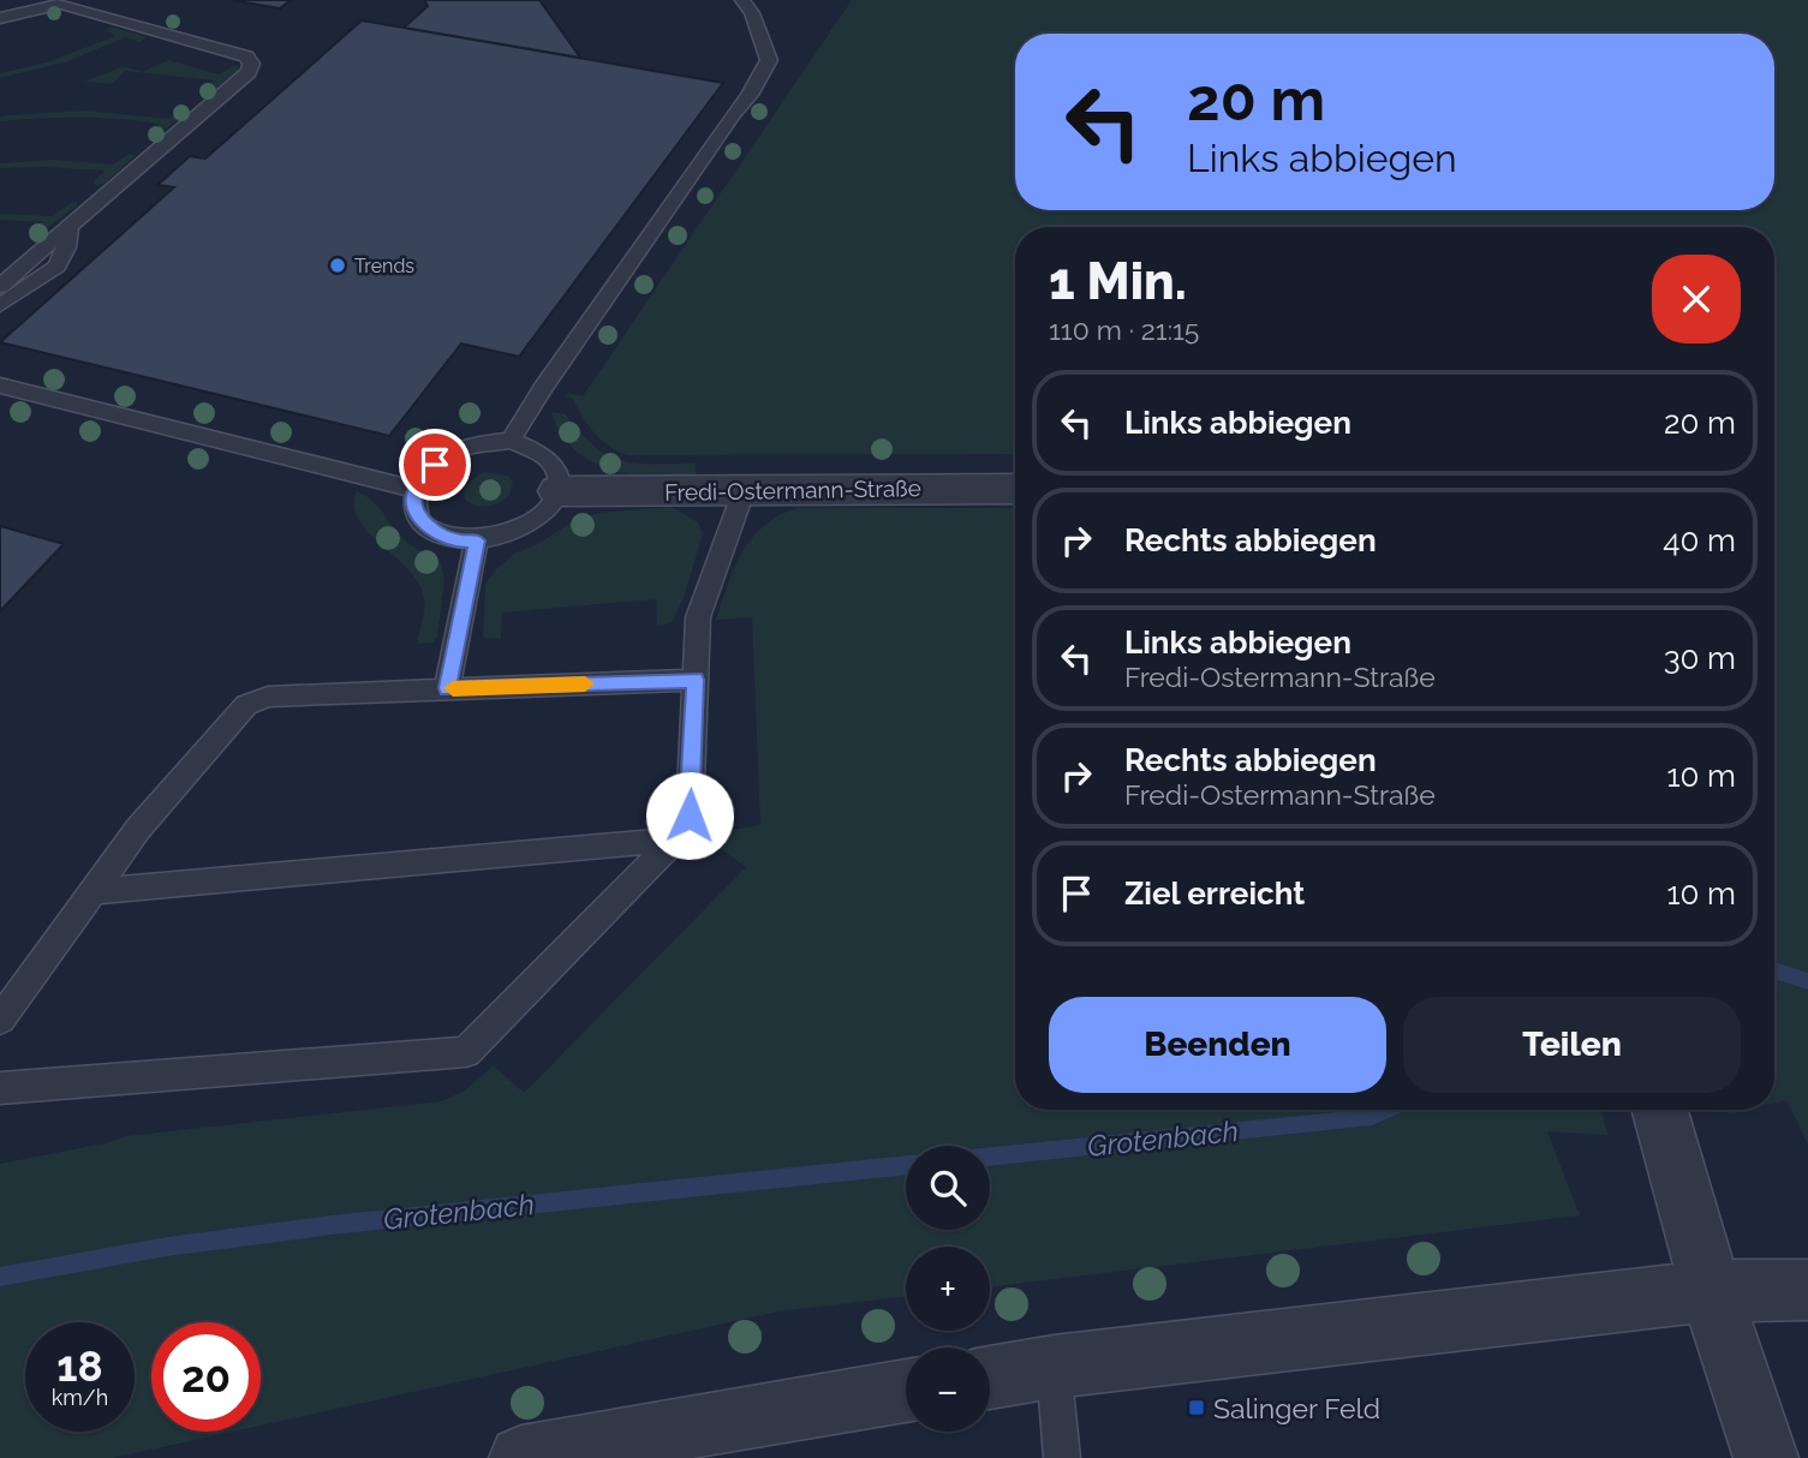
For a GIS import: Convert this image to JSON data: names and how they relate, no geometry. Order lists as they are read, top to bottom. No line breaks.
{"streets":{"street":["Fredi-Ostermann-Straße"]},"water":["Grotenbach"],"places":{"other":["Trends"],"transit":["Salinger Feld"]},"page":{"turn":["20 m","Links abbiegen"],"heading":["1 Min.","110 m · 21:15"],"list":[{"name":"Links abbiegen","value":"20 m"},{"name":"Rechts abbiegen","value":"40 m"},{"name":"Links abbiegen","note":"Fredi-Ostermann-Straße","value":"30 m"},{"name":"Rechts abbiegen","note":"Fredi-Ostermann-Straße","value":"10 m"},{"name":"Ziel erreicht","value":"10 m"}],"buttons":["Beenden","Teilen"],"map_buttons":["+","−"],"speed":"18 km/h","limit":"20"}}
